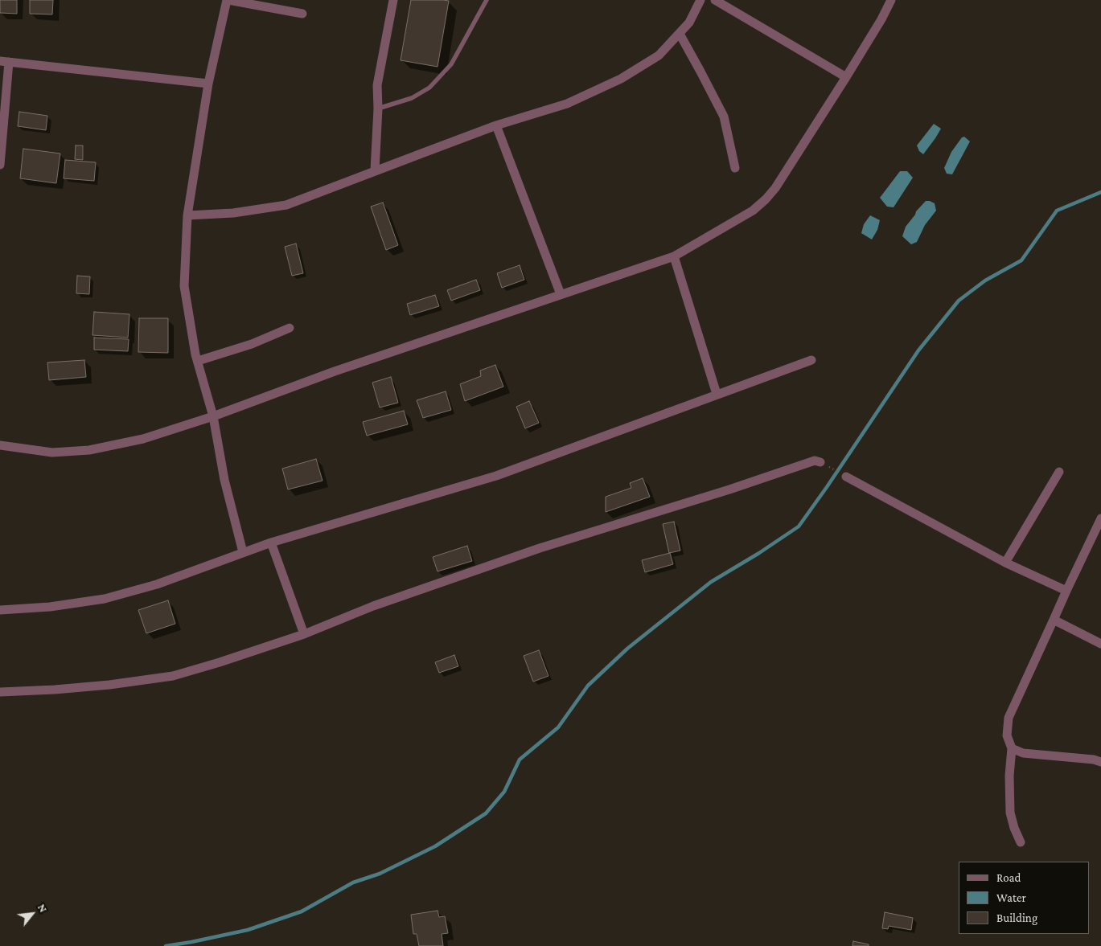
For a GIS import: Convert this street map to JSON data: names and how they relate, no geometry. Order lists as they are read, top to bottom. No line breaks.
{"legend":["Road","Water","Building"],"north":"top right"}
